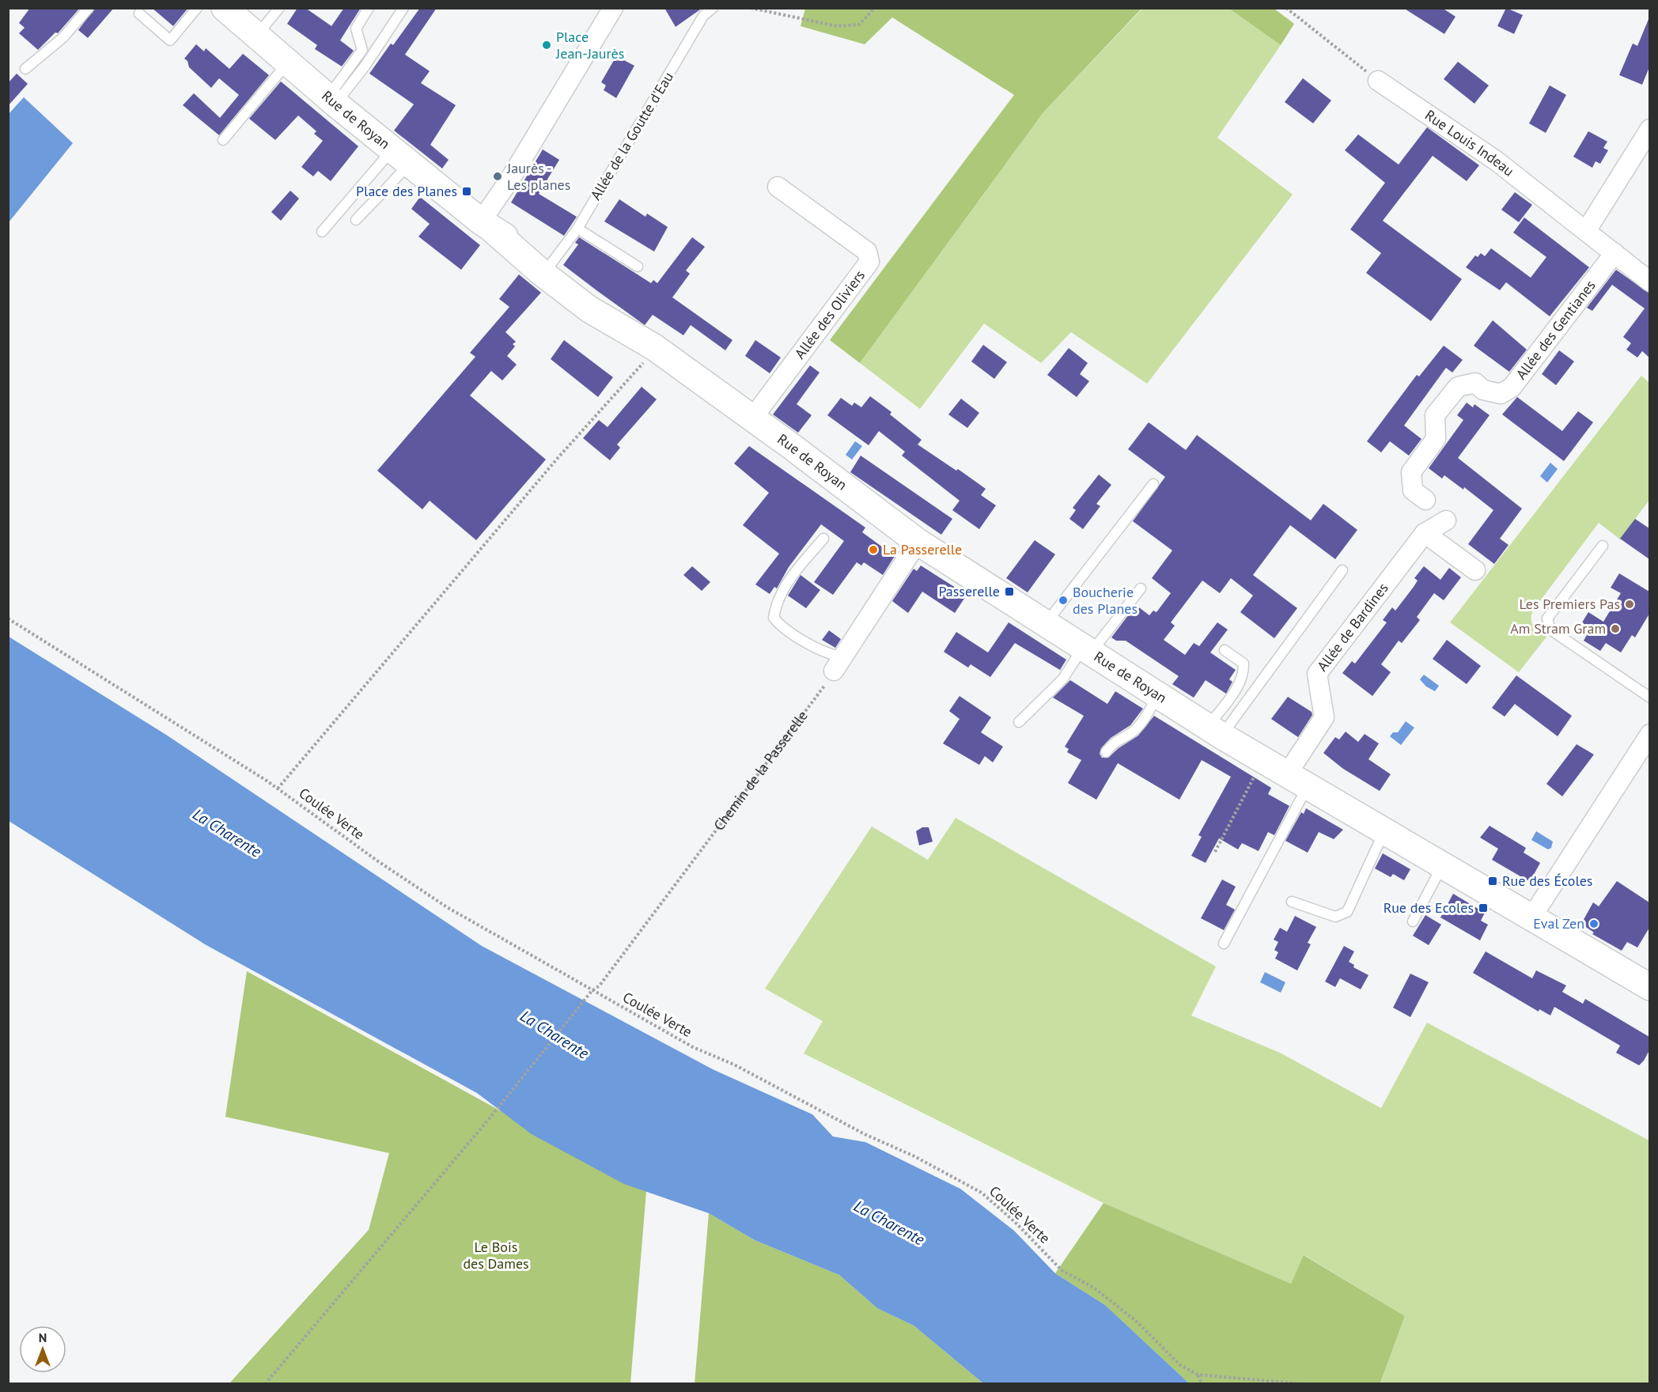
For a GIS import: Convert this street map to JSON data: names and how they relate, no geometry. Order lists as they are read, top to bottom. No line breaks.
{"streets":{"main road":["Rue de Royan"],"street":["Rue Louis Indeau","Allée des Oliviers","Allée des Gentianes","Allée de Bardines"],"lane":["Allée de la Goutte d'Eau"],"path":["Chemin de la Passerelle","Coulée Verte"]},"crossings":[["Rue de Royan","Allée de la Goutte d'Eau"],["Rue de Royan","Allée des Oliviers"],["Rue de Royan","Allée de Bardines"],["Rue Louis Indeau","Allée des Gentianes"],["Chemin de la Passerelle","Coulée Verte"]],"water":["La Charente"],"parks":["Le Bois des Dames"],"places":{"other":["Place Jean-Jaurès","Jaurès - Les planes","La Passerelle","Boucherie des Planes","Les Premiers Pas","Am Stram Gram","Eval Zen"],"transit":["Place des Planes","Passerelle","Rue des Écoles","Rue des Ecoles"]},"north":"top"}
